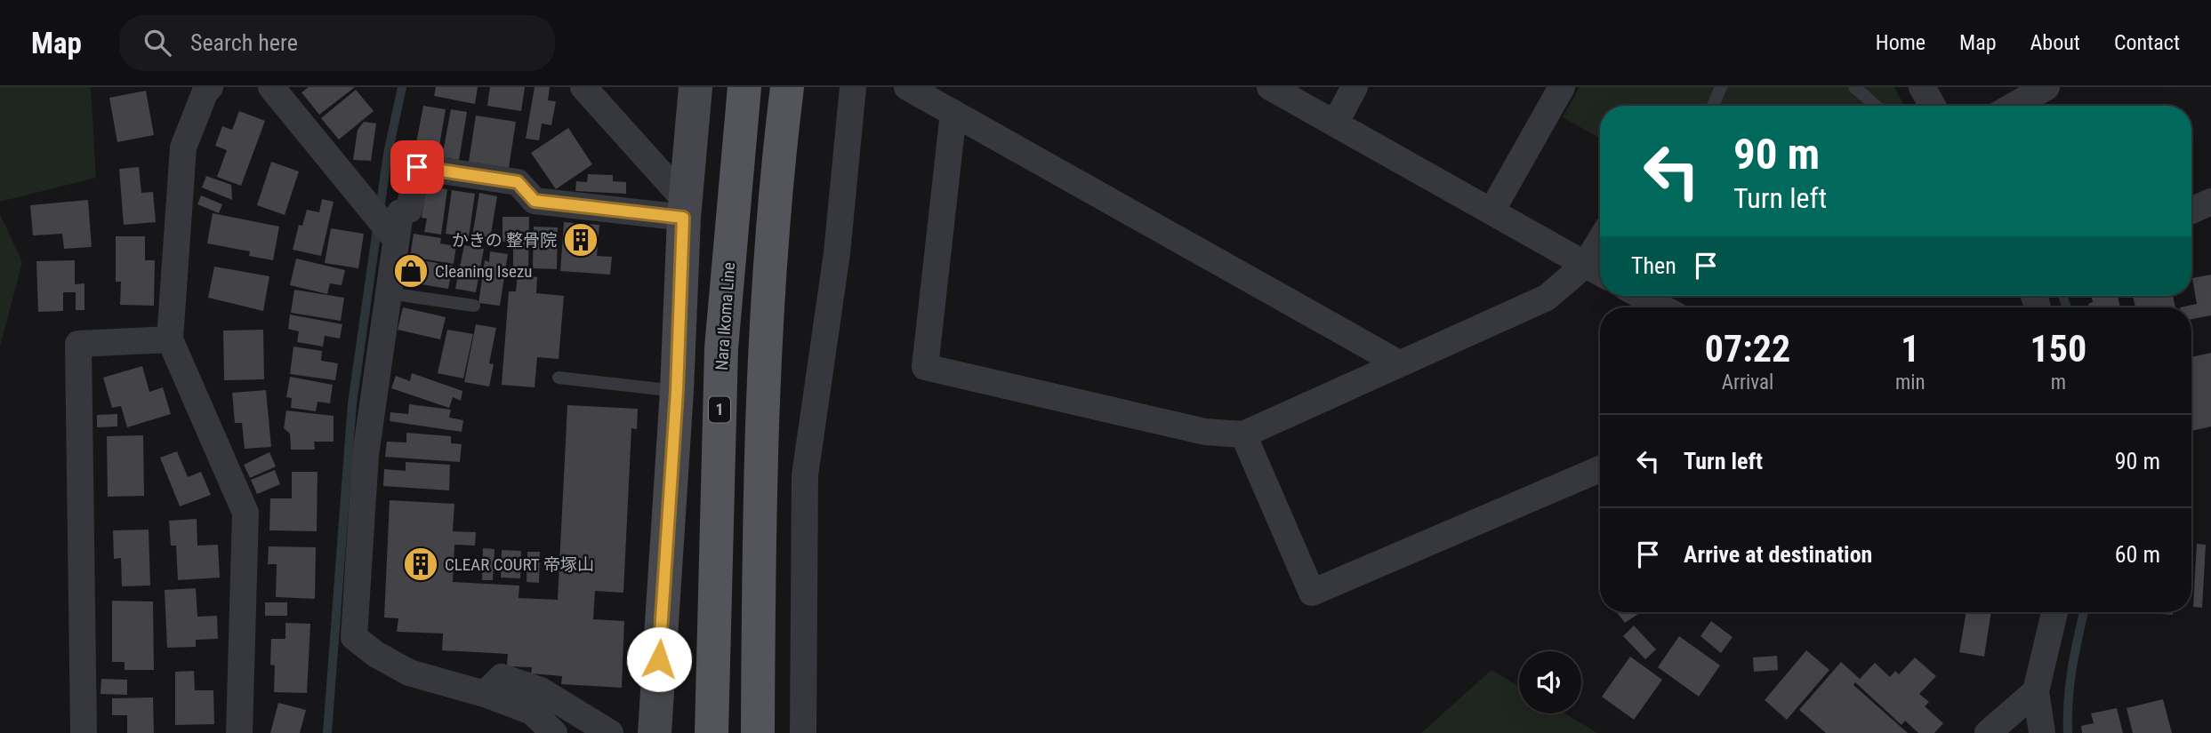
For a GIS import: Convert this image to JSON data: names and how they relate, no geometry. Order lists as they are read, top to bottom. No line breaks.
{"streets":{"main road":["Nara Ikoma Line","1"]},"places":{"building":["かきの 整骨院","CLEAR COURT 帝塚山"],"shop":["Cleaning Isezu"]},"page":{"header":"Map","search":"Search here","nav":["Home","Map","About","Contact"],"turn":["90 m","Turn left"],"then":"Then","eta":["07:22","Arrival","1","min","150","m"],"list":[{"name":"Turn left","value":"90 m"},{"name":"Arrive at destination","value":"60 m"}]}}
